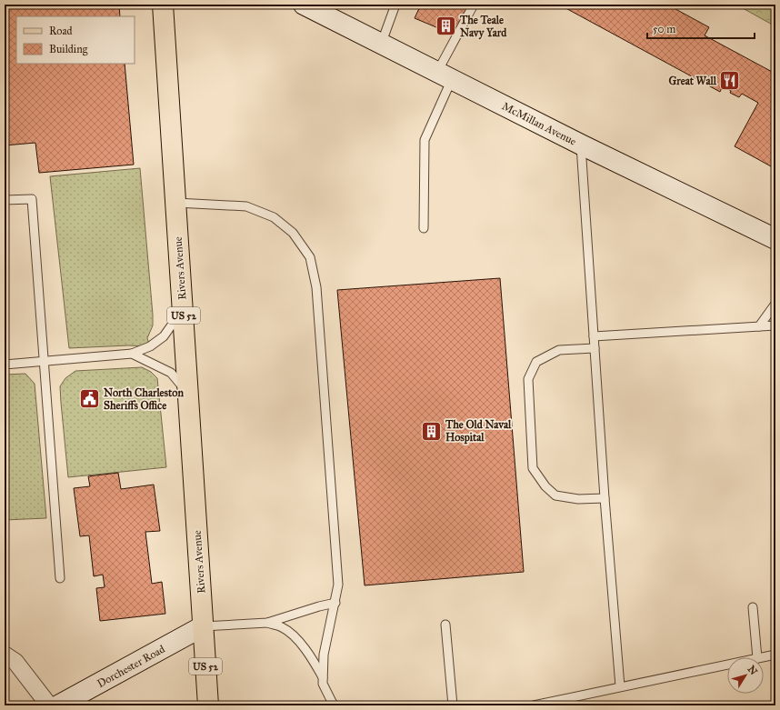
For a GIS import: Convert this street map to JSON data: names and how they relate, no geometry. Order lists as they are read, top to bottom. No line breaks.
{"streets":{"main road":["Rivers Avenue","US 52"],"street":["McMillan Avenue","Dorchester Road"]},"crossings":[["Rivers Avenue","Dorchester Road"]],"places":{"building":["The Teale Navy Yard","The Old Naval Hospital"],"restaurant":["Great Wall"],"public building":["North Charleston Sheriffs Office"]},"legend":["Road","Building"],"scale_bar":"50 m","north":"top right"}
